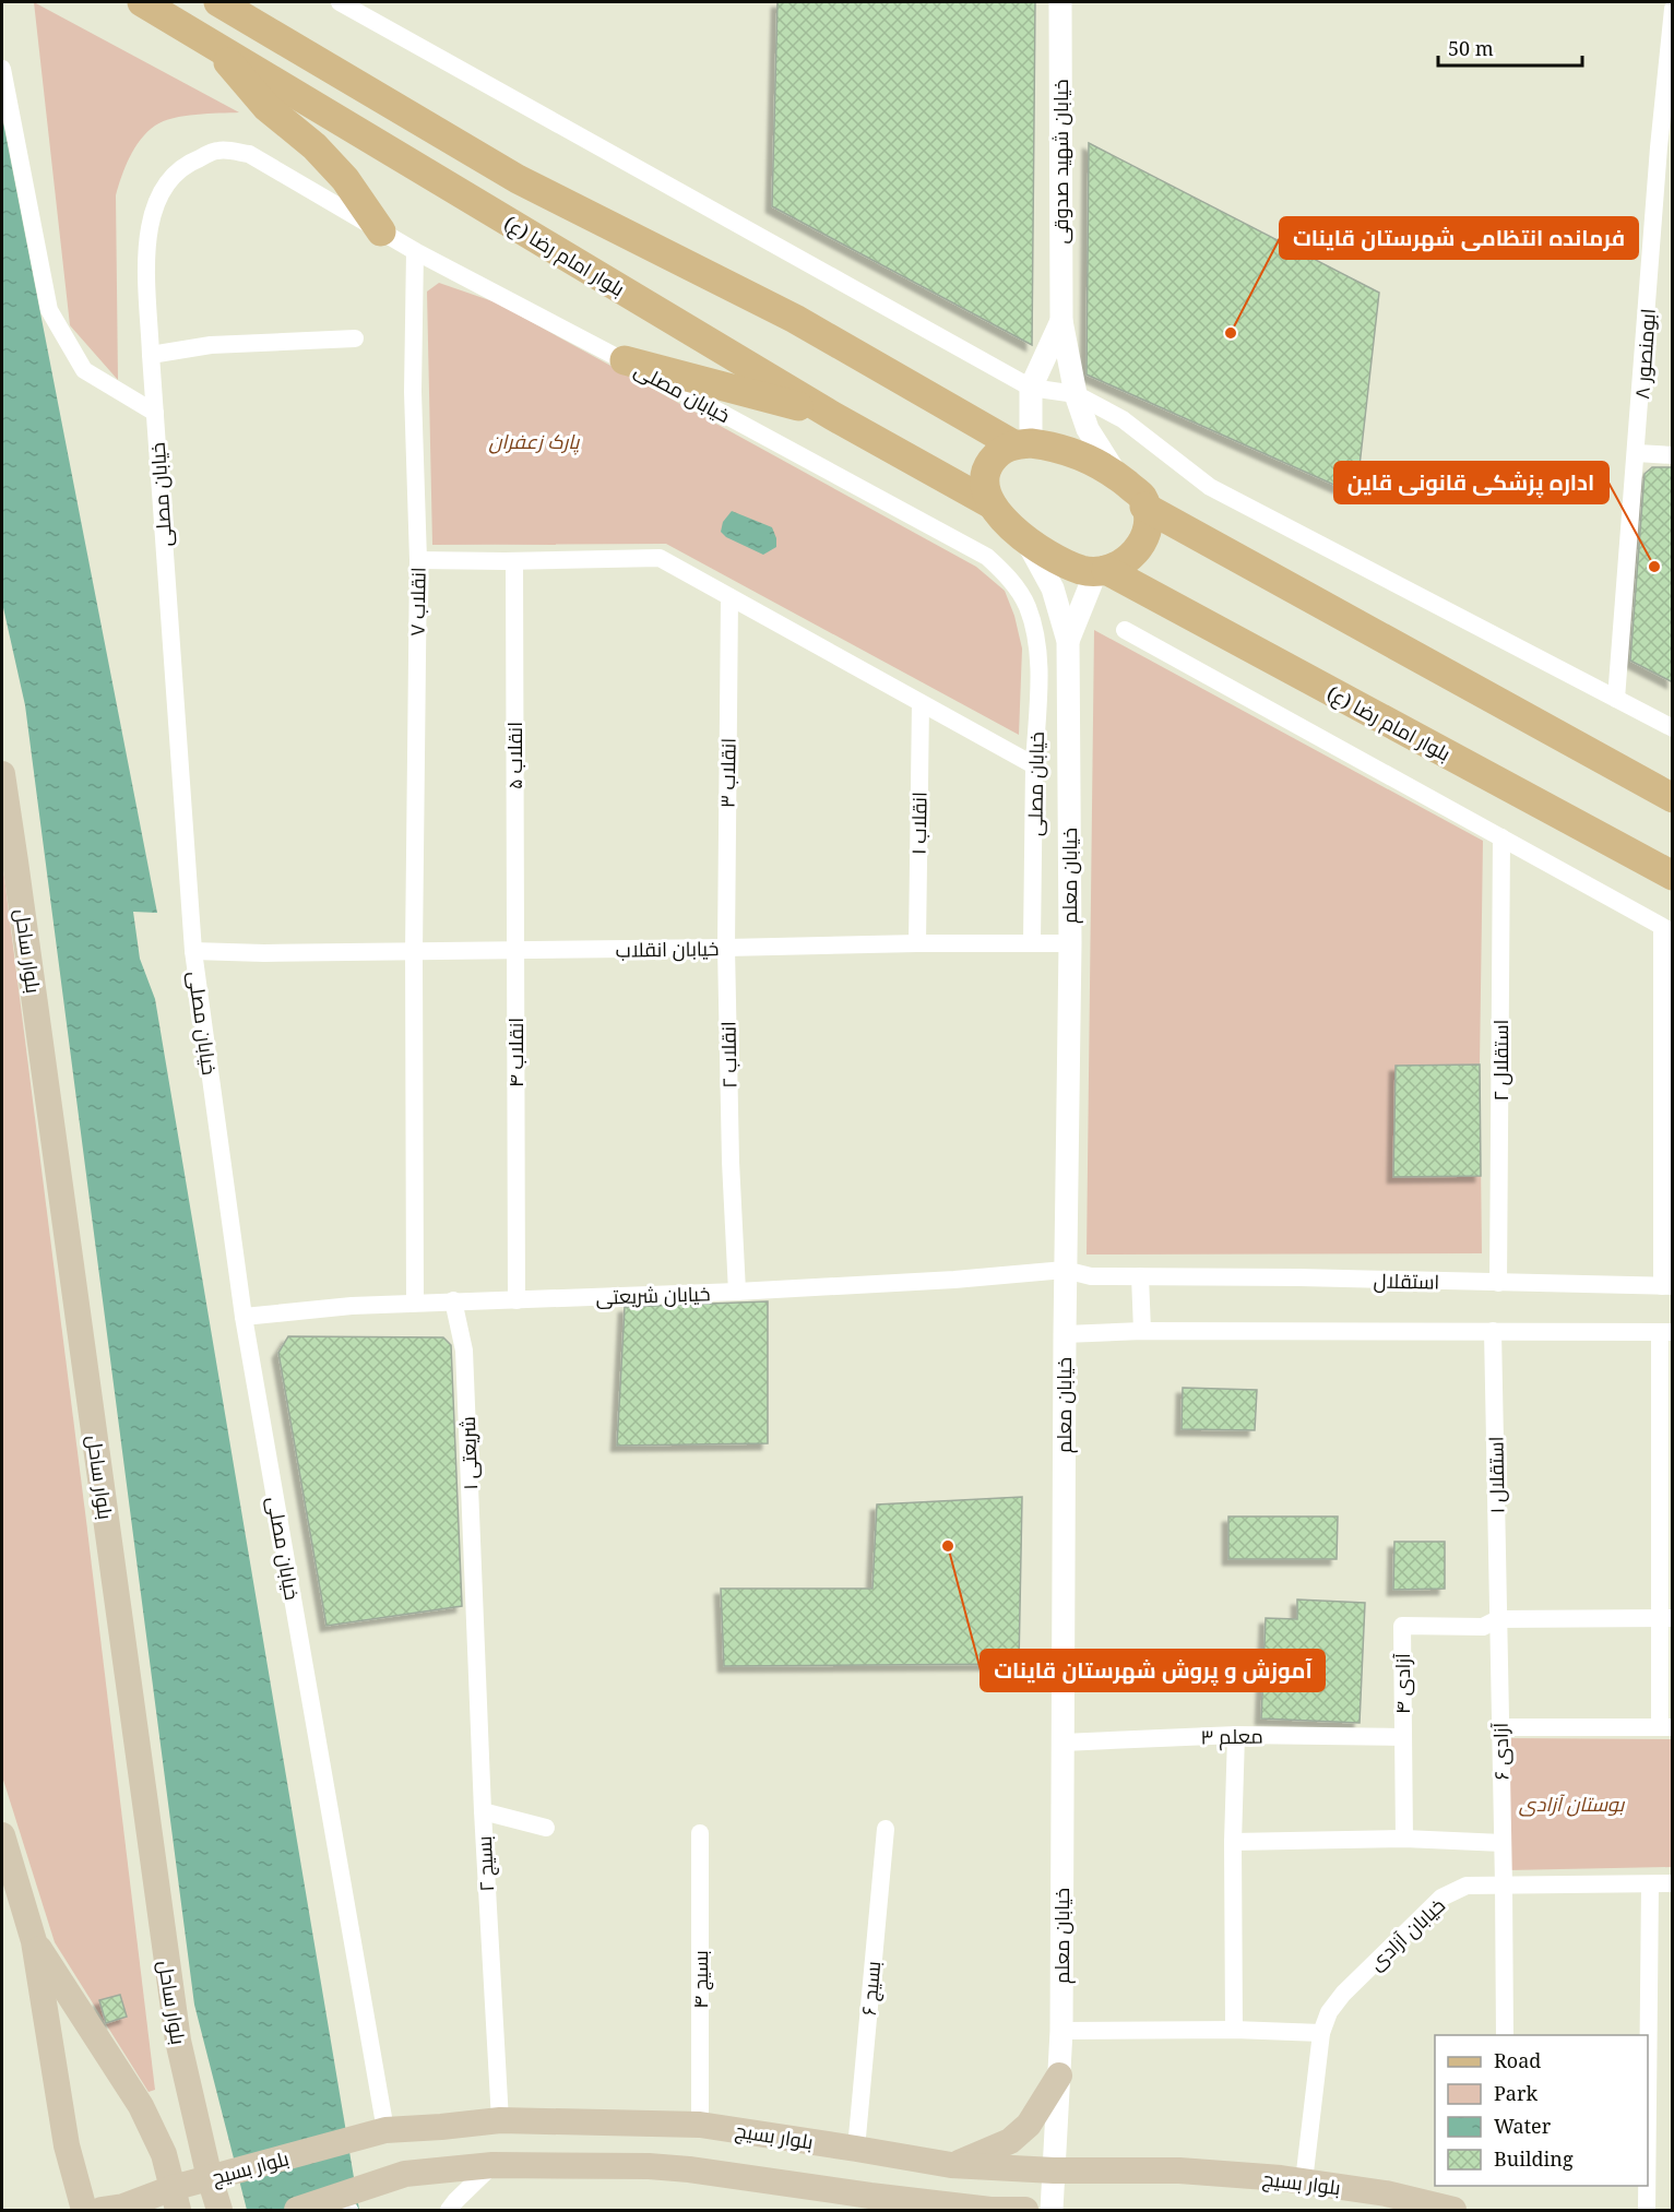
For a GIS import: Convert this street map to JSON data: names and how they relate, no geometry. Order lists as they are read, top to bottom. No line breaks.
{"streets":{"main road":["بلوار امام رضا (ع)","بلوار ساحل","بلوار بسیج"],"street":["خیابان شهید صدوقی","ابومنصور ۸","خیابان مصلی","انقلاب ۷","انقلاب ۵","انقلاب ۳","انقلاب ۱","خیابان معلم","خیابان انقلاب","انقلاب ۴","انقلاب ۲","استقلال ۲","استقلال","خیابان شریعتی","شریعتی ۱","استقلال ۱","آزادی ۴","معلم ۳","آزادی ۶","بسیج ۲","خیابان آزادی","بسیج ۴","بسیج ۶"]},"crossings":[["خیابان مصلی","انقلاب ۷"],["خیابان مصلی","خیابان انقلاب"],["خیابان مصلی","خیابان شریعتی"],["خیابان مصلی","بلوار بسیج"],["انقلاب ۷","خیابان انقلاب"],["انقلاب ۷","خیابان شریعتی"],["انقلاب ۵","خیابان انقلاب"],["انقلاب ۵","انقلاب ۴"],["انقلاب ۳","خیابان انقلاب"],["انقلاب ۳","انقلاب ۲"],["انقلاب ۱","خیابان انقلاب"],["خیابان معلم","خیابان انقلاب"],["خیابان معلم","استقلال"],["خیابان معلم","خیابان شریعتی"],["خیابان معلم","معلم ۳"],["خیابان معلم","بلوار بسیج"],["خیابان انقلاب","انقلاب ۴"],["خیابان انقلاب","انقلاب ۲"],["بلوار ساحل","بلوار بسیج"],["انقلاب ۴","خیابان شریعتی"],["انقلاب ۲","خیابان شریعتی"],["استقلال ۲","استقلال"],["استقلال","خیابان شریعتی"],["خیابان شریعتی","شریعتی ۱"],["شریعتی ۱","بسیج ۲"],["استقلال ۱","آزادی ۴"],["استقلال ۱","آزادی ۶"],["آزادی ۴","معلم ۳"],["آزادی ۴","آزادی ۶"],["آزادی ۶","خیابان آزادی"],["بسیج ۲","بلوار بسیج"],["خیابان آزادی","بلوار بسیج"],["بسیج ۴","بلوار بسیج"],["بسیج ۶","بلوار بسیج"]],"parks":["پارک زعفران","بوستان آزادی"],"places":["فرمانده انتظامی شهرستان قاینات","اداره پزشکی قانونی قاین","آموزش و پروش شهرستان قاینات"],"legend":["Road","Park","Water","Building"],"scale_bar":"50 m"}
